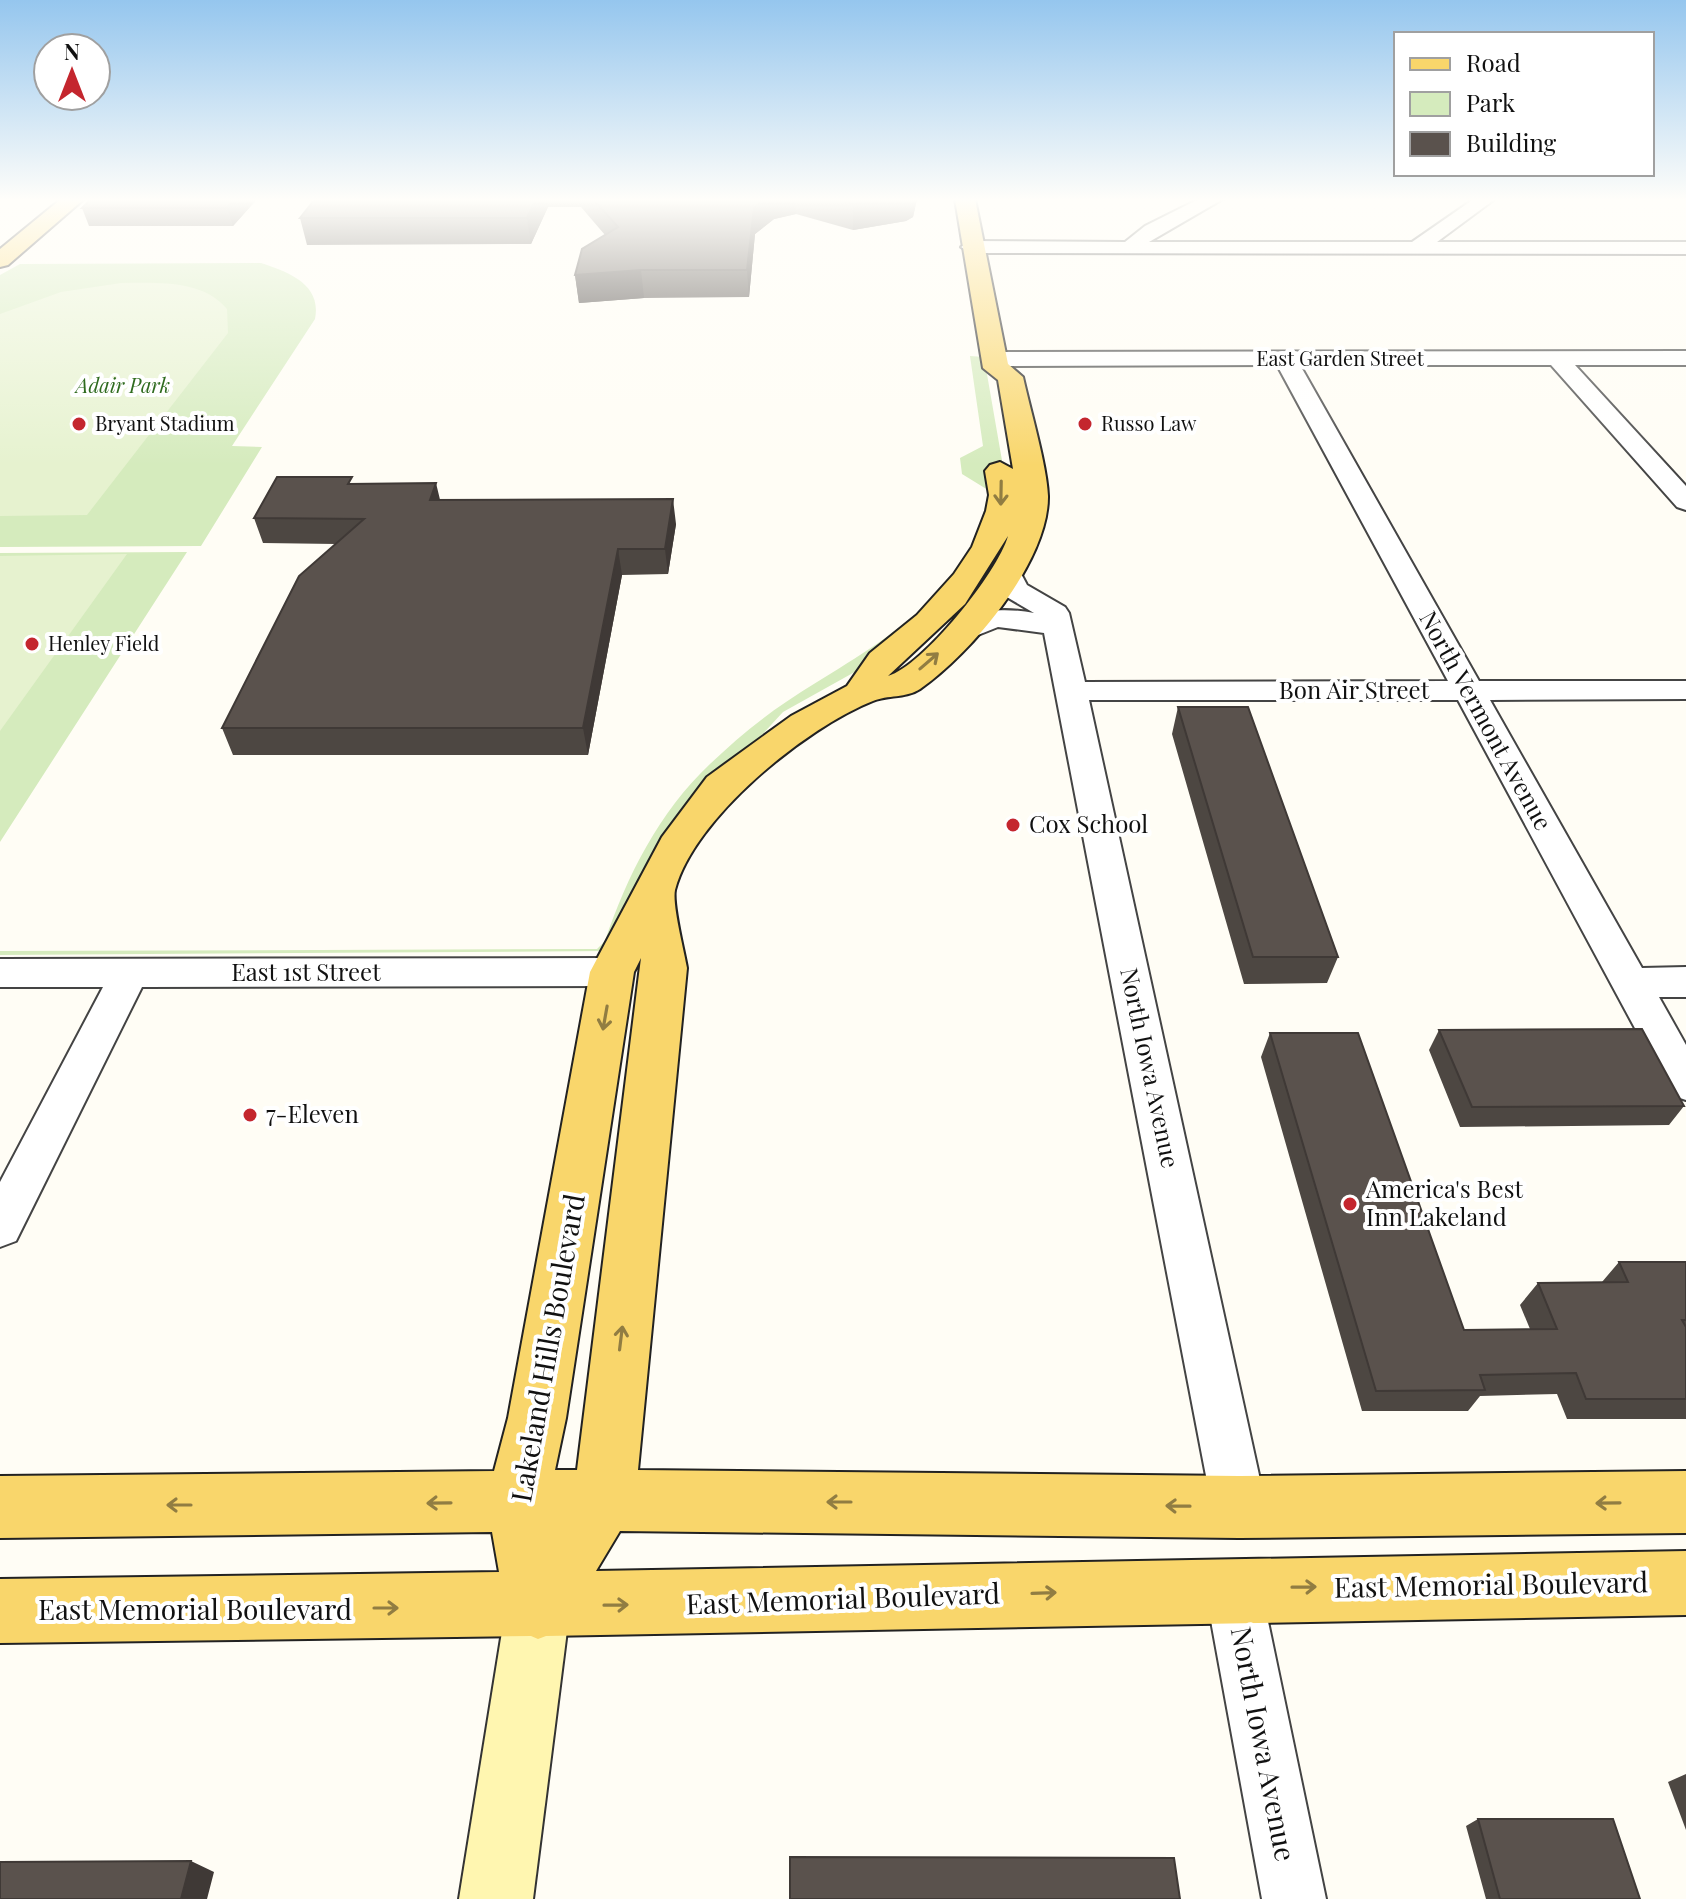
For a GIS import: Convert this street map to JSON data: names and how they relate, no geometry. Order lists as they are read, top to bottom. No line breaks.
{"streets":{"main road":["Lakeland Hills Boulevard","East Memorial Boulevard"],"street":["East Garden Street","Bon Air Street","North Vermont Avenue","East 1st Street","North Iowa Avenue"]},"crossings":[["East Garden Street","North Vermont Avenue"],["East Garden Street","Lakeland Hills Boulevard"],["Bon Air Street","North Vermont Avenue"],["Bon Air Street","North Iowa Avenue"],["East 1st Street","Lakeland Hills Boulevard"],["North Iowa Avenue","East Memorial Boulevard"],["Lakeland Hills Boulevard","East Memorial Boulevard"]],"parks":["Adair Park"],"places":["Bryant Stadium","Russo Law","Henley Field","Cox School","7-Eleven","America's Best Inn Lakeland"],"legend":["Road","Park","Building"],"north":"top"}
